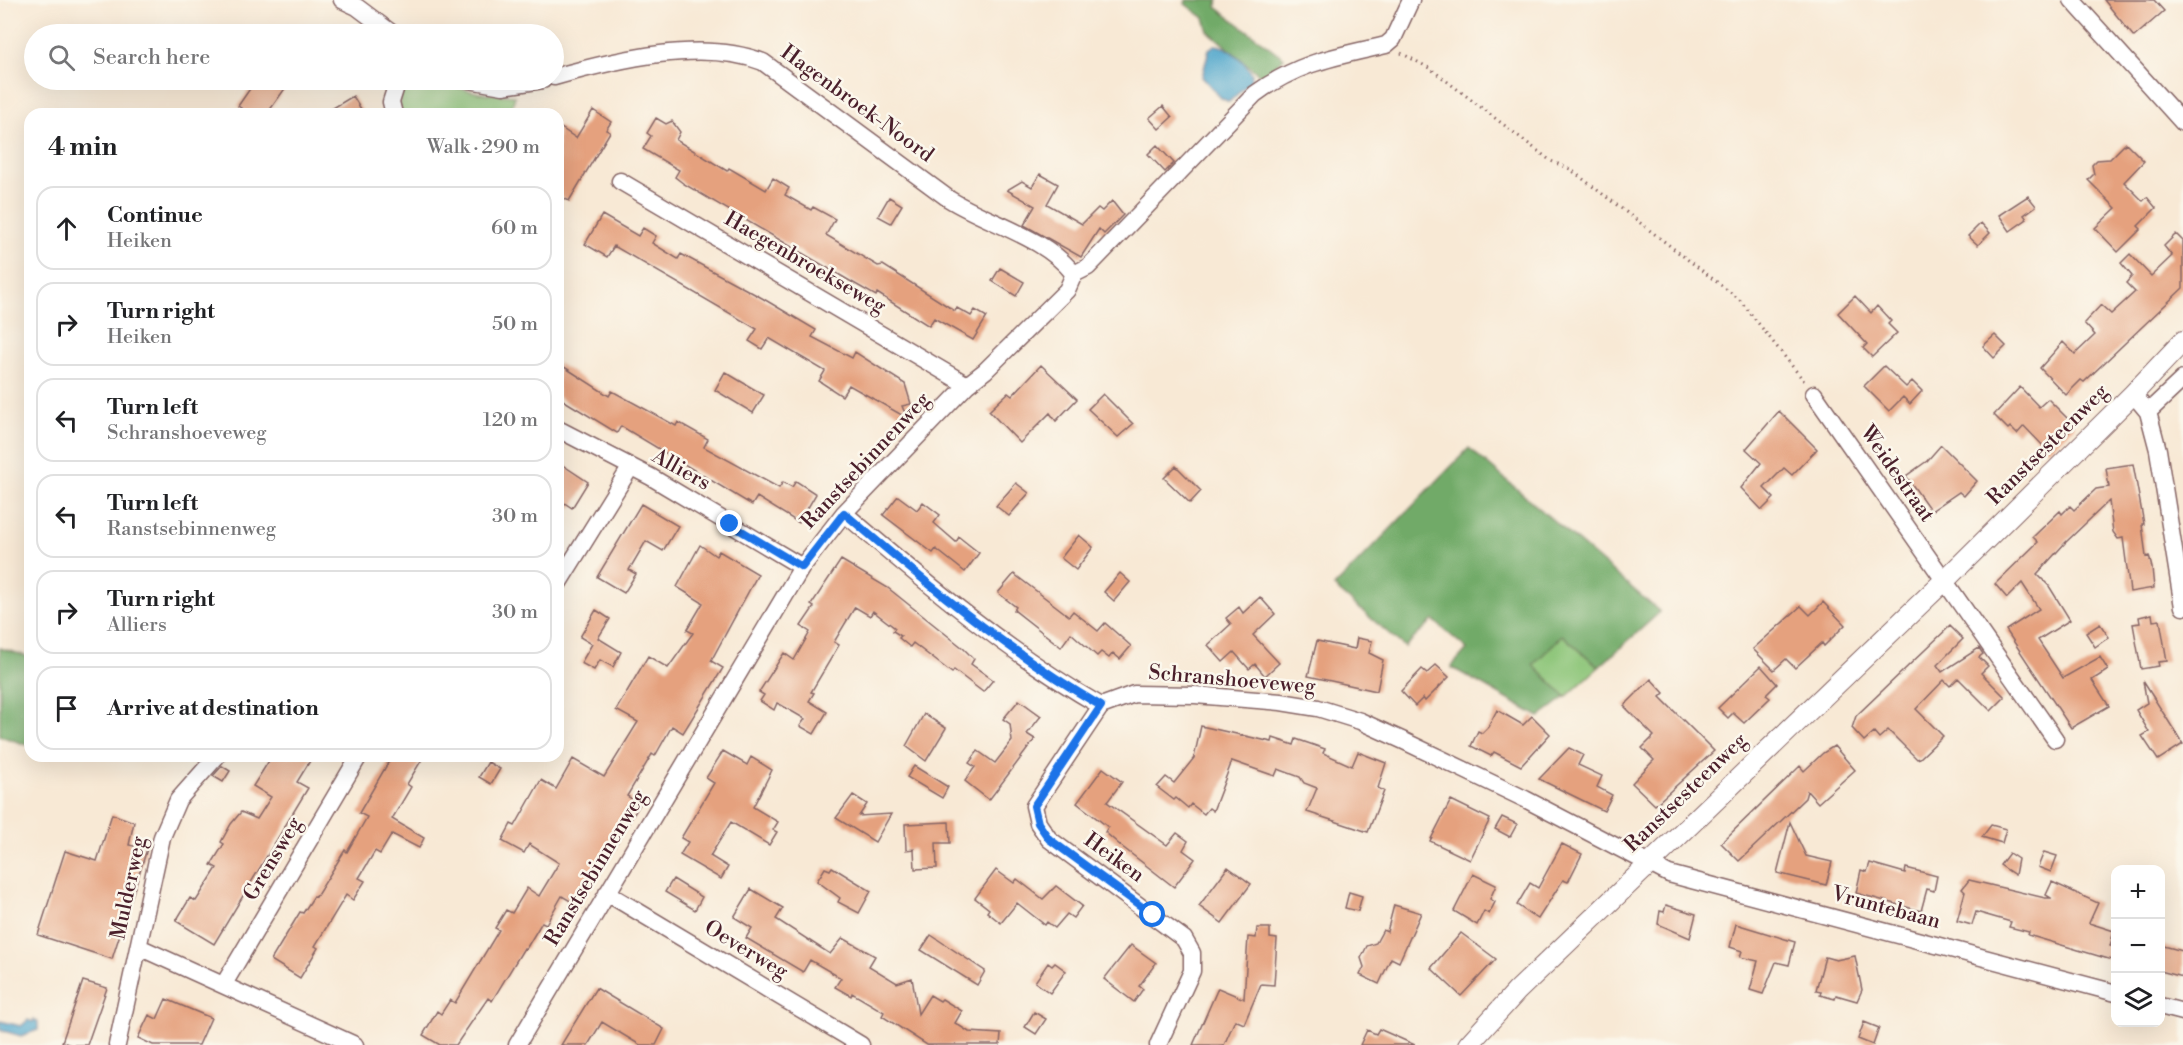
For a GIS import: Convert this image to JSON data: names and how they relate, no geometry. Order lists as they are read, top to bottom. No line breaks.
{"streets":{"street":["Hagenbroek-Noord","Haegenbroekseweg","Ranstsesteenweg","Ranstsebinnenweg","Alliers","Weidestraat","Schranshoeveweg","Heiken","Grensweg","Mulderweg","Vruntebaan","Oeverweg"]},"crossings":[["Hagenbroek-Noord","Ranstsebinnenweg"],["Haegenbroekseweg","Ranstsebinnenweg"],["Ranstsesteenweg","Weidestraat"],["Ranstsesteenweg","Schranshoeveweg"],["Ranstsesteenweg","Vruntebaan"],["Ranstsebinnenweg","Alliers"],["Ranstsebinnenweg","Oeverweg"],["Schranshoeveweg","Heiken"],["Schranshoeveweg","Vruntebaan"]],"page":{"search":"Search here","heading":["4 min","Walk · 290 m"],"list":[["Continue","Heiken","60 m"],["Turn right","Heiken","50 m"],["Turn left","Schranshoeveweg","120 m"],["Turn left","Ranstsebinnenweg","30 m"],["Turn right","Alliers","30 m"],"Arrive at destination"],"map_buttons":["+","−"]}}
